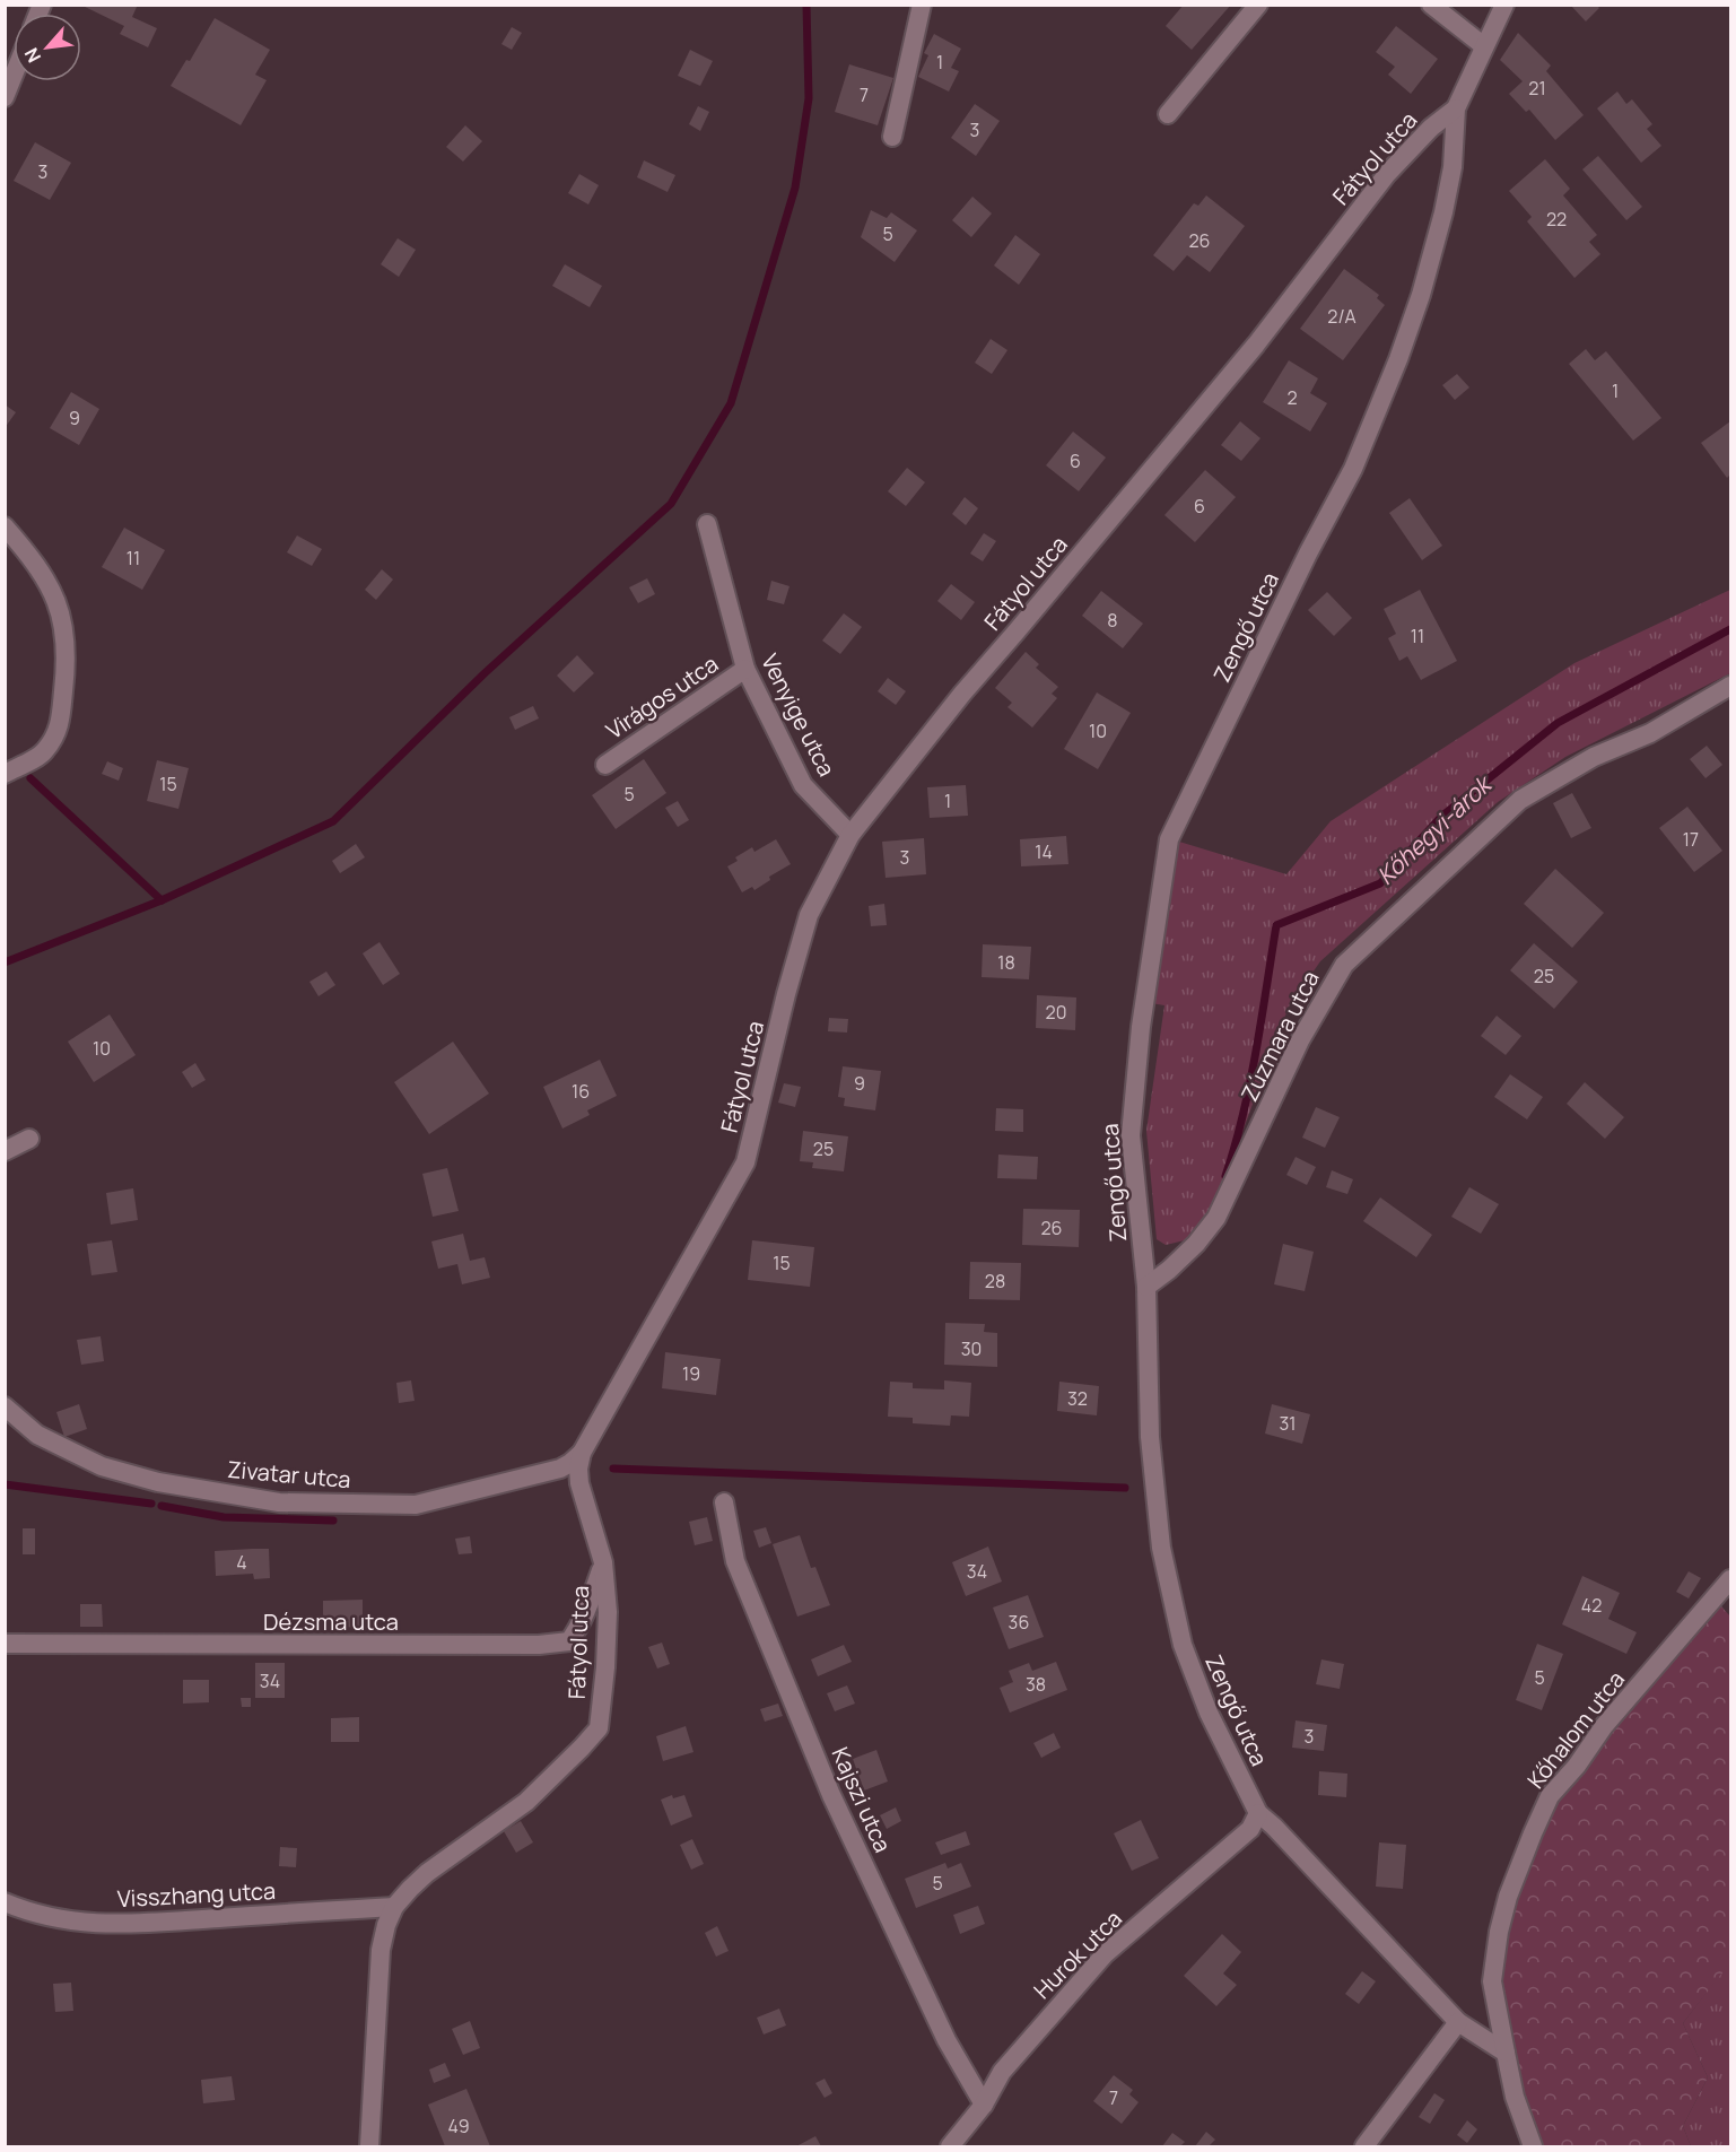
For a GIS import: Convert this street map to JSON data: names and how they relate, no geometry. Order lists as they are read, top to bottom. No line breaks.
{"streets":{"street":["Fátyol utca","Zengő utca","Virágos utca","Venyige utca","Zúzmara utca","Zivatar utca","Dézsma utca","Kőhalom utca","Kajszi utca","Visszhang utca","Hurok utca"]},"crossings":[["Fátyol utca","Zengő utca"],["Fátyol utca","Venyige utca"],["Fátyol utca","Zivatar utca"],["Fátyol utca","Dézsma utca"],["Fátyol utca","Visszhang utca"],["Zengő utca","Zúzmara utca"],["Zengő utca","Kőhalom utca"],["Zengő utca","Hurok utca"],["Virágos utca","Venyige utca"],["Kajszi utca","Hurok utca"]],"water":["Kőhegyi-árok"],"house_numbers":["1","21","7","3","3","22","5","26","2/A","1","2","9","6","6","11","8","11","10","15","5","1","17","14","3","18","25","20","10","9","16","25","26","15","28","30","19","32","31","4","34","42","36","5","34","38","3","5","7","49"],"north":"bottom left"}
